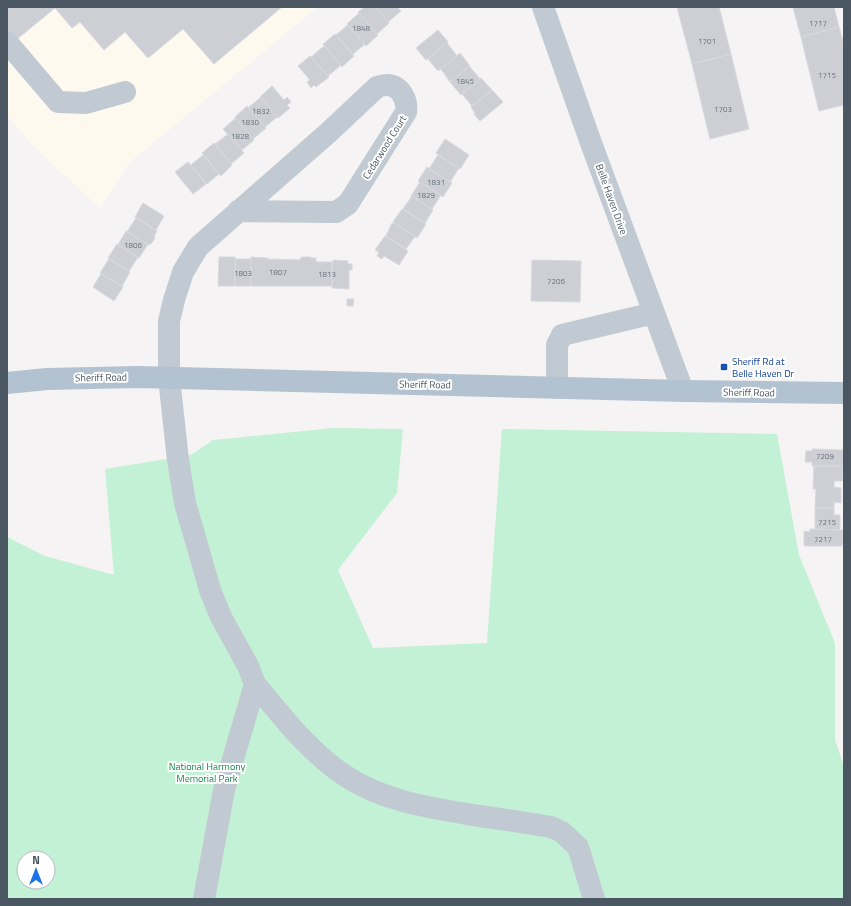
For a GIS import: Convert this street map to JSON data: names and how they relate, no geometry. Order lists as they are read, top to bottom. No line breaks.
{"streets":{"main road":["Sheriff Road"],"street":["Cedarwood Court","Belle Haven Drive"]},"crossings":[["Cedarwood Court","Sheriff Road"],["Belle Haven Drive","Sheriff Road"]],"parks":["National Harmony Memorial Park"],"places":{"transit":["Sheriff Rd at Belle Haven Dr"]},"house_numbers":["1717","1848","1701","1715","1845","1703","1832","1830","1828","1831","1829","1806","1807","1803","1813","7206","7209","7215","7217"],"north":"top"}
